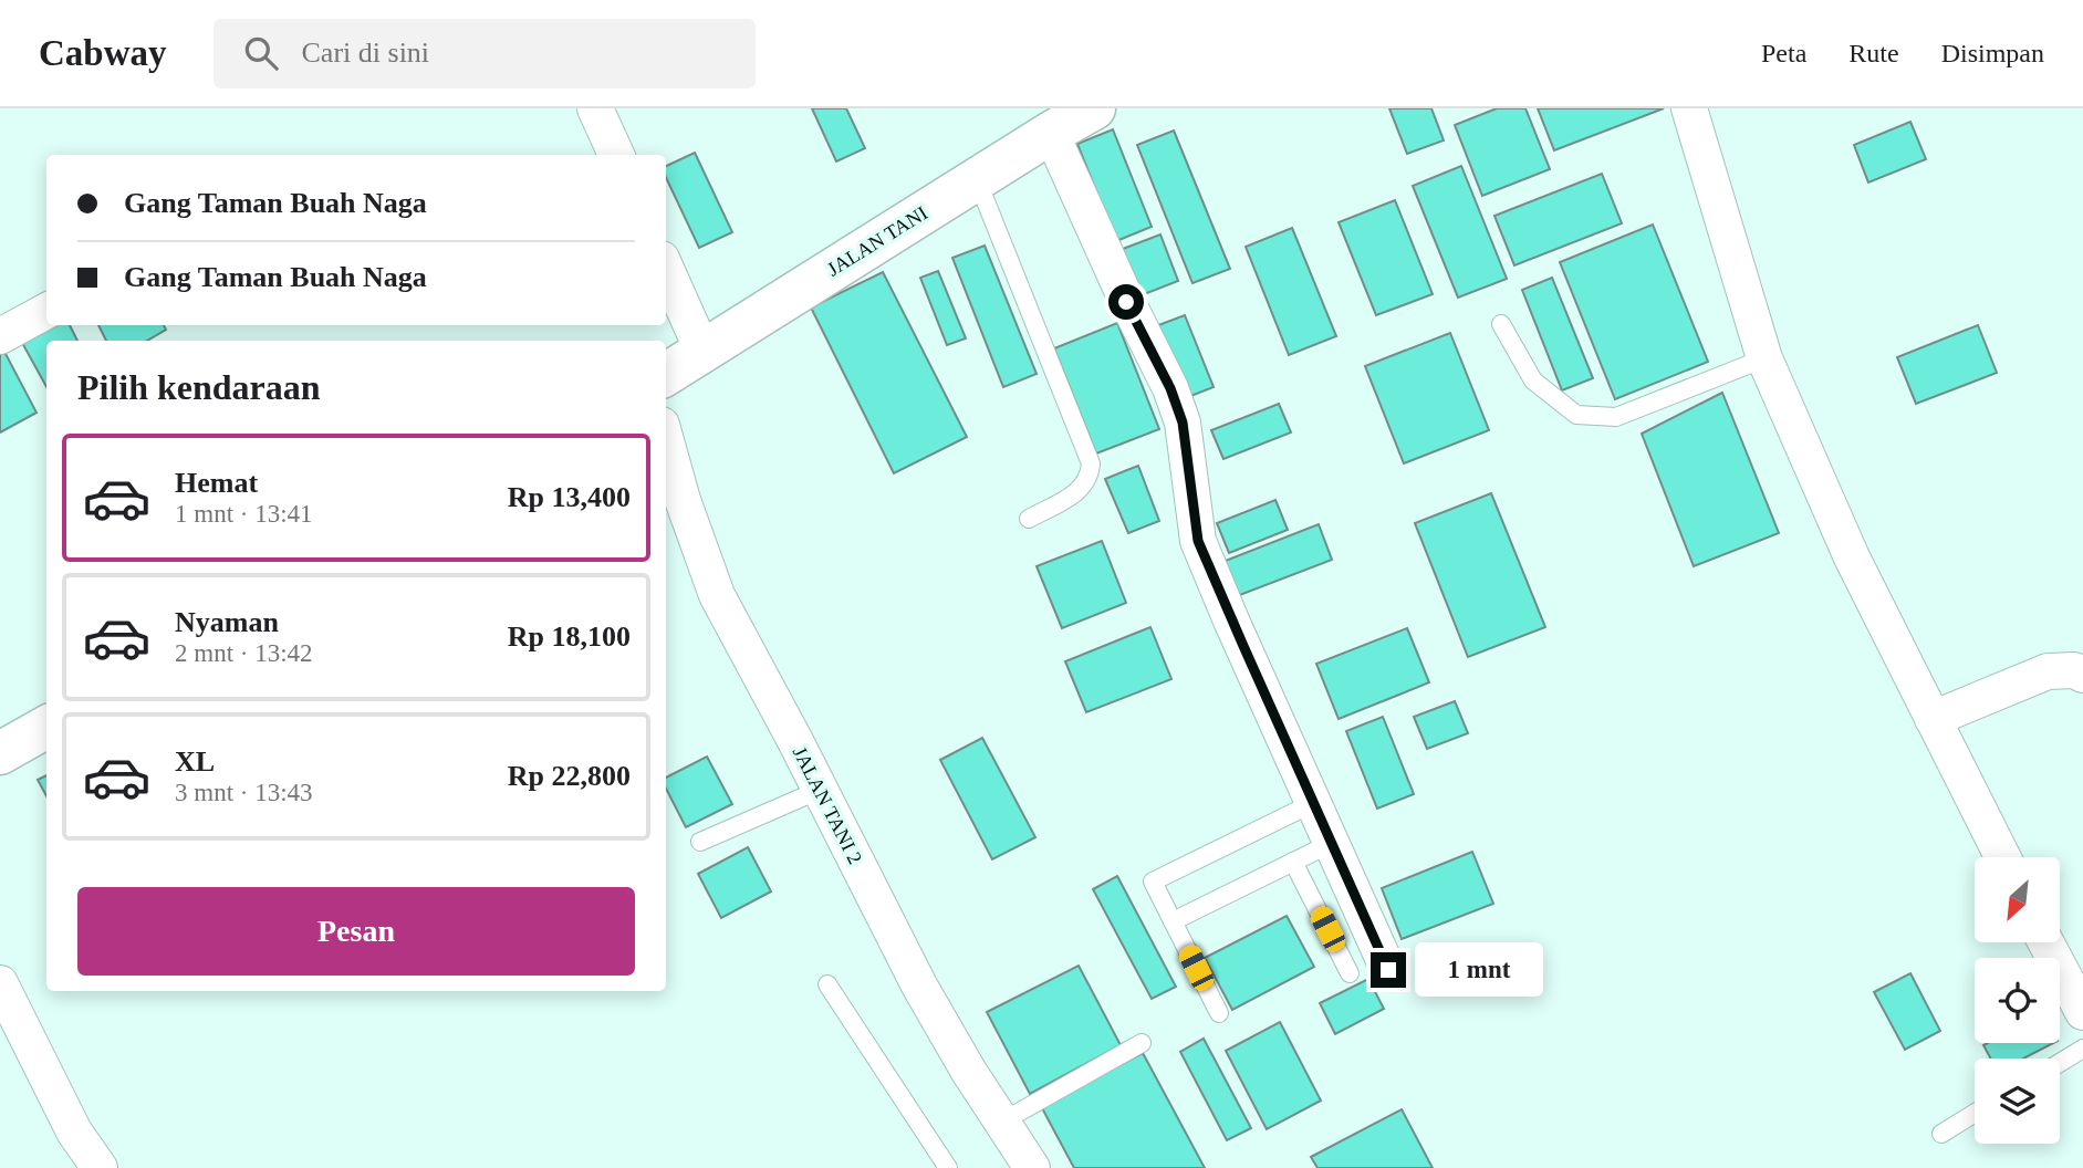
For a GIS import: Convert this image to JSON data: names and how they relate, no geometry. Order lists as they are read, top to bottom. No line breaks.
{"streets":{"highway":["JALAN TANI"],"street":["JALAN TANI 2"]},"north":"bottom left","page":{"header":"Cabway","search":"Cari di sini","nav":["Peta","Rute","Disimpan"],"banner":["Gang Taman Buah Naga","Gang Taman Buah Naga"],"heading":"Pilih kendaraan","list":[{"name":"Hemat","note":"1 mnt · 13:41","value":"Rp 13,400"},{"name":"Nyaman","note":"2 mnt · 13:42","value":"Rp 18,100"},{"name":"XL","note":"3 mnt · 13:43","value":"Rp 22,800"}],"buttons":"Pesan","bubble":"1 mnt"}}
